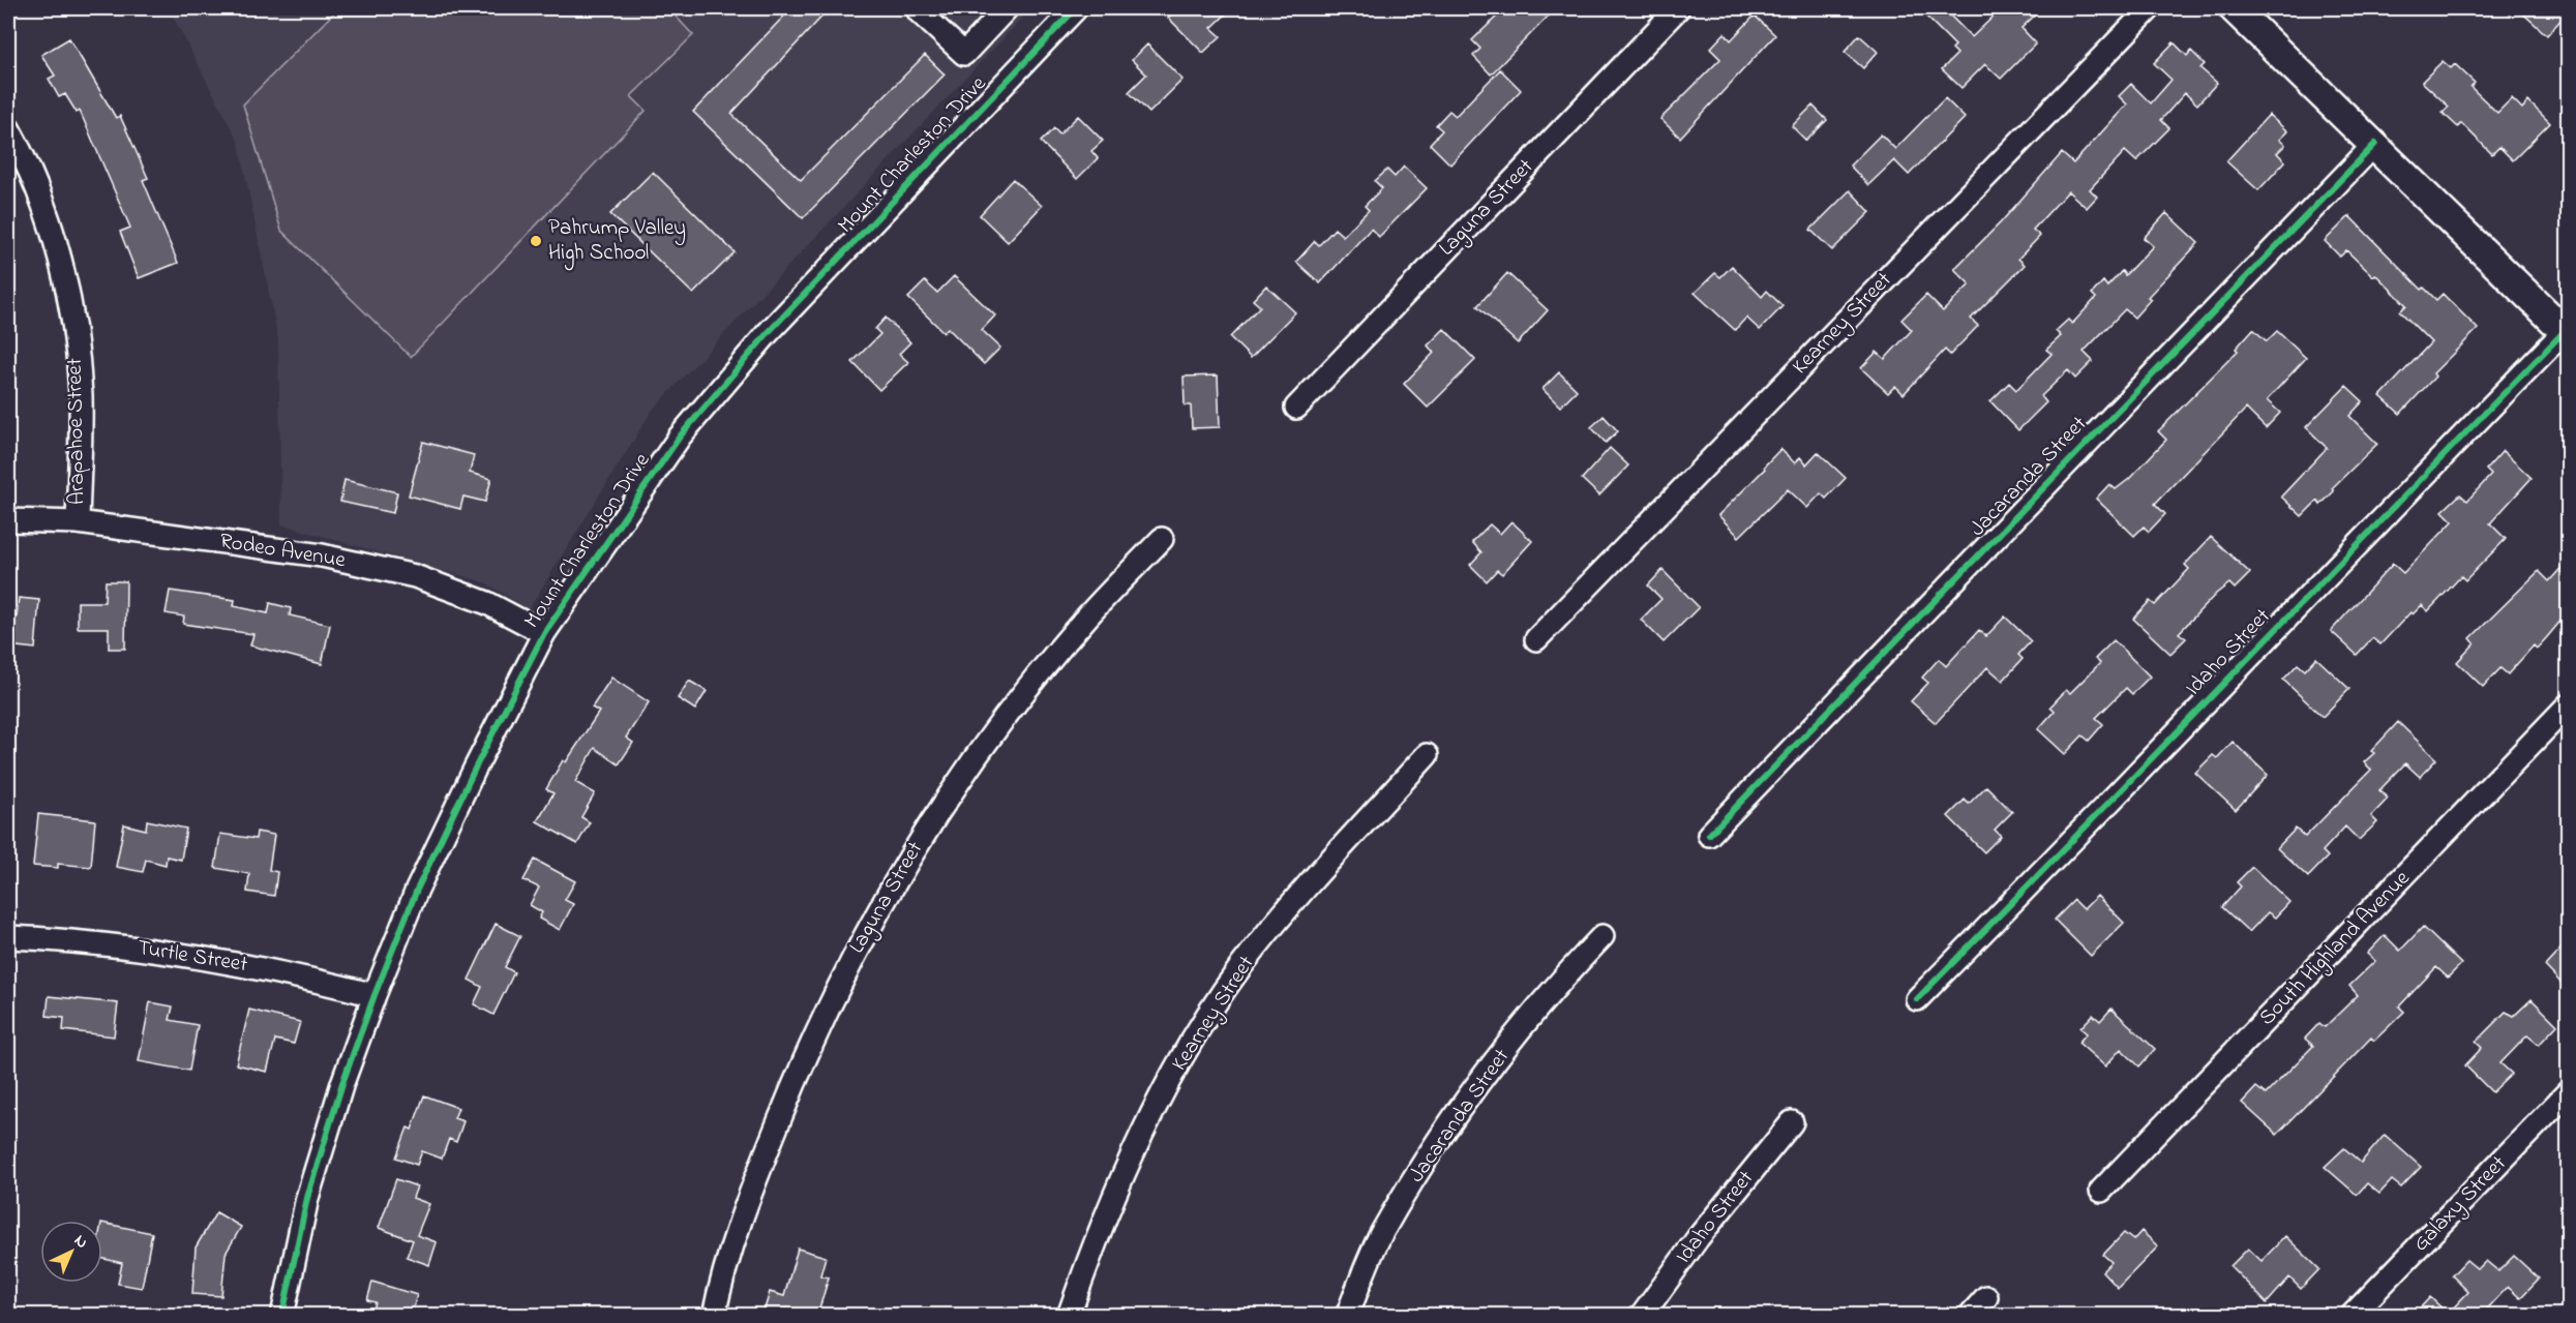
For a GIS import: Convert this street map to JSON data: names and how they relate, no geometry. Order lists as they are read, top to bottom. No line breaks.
{"streets":{"street":["Mount Charleston Drive","Laguna Street","Kearney Street","Arapahoe Street","Jacaranda Street","Rodeo Avenue","Idaho Street","South Highland Avenue","Turtle Street","Galaxy Street"]},"crossings":[["Mount Charleston Drive","Rodeo Avenue"],["Mount Charleston Drive","Turtle Street"],["Arapahoe Street","Rodeo Avenue"]],"places":["Pahrump Valley High School"],"north":"top right"}
